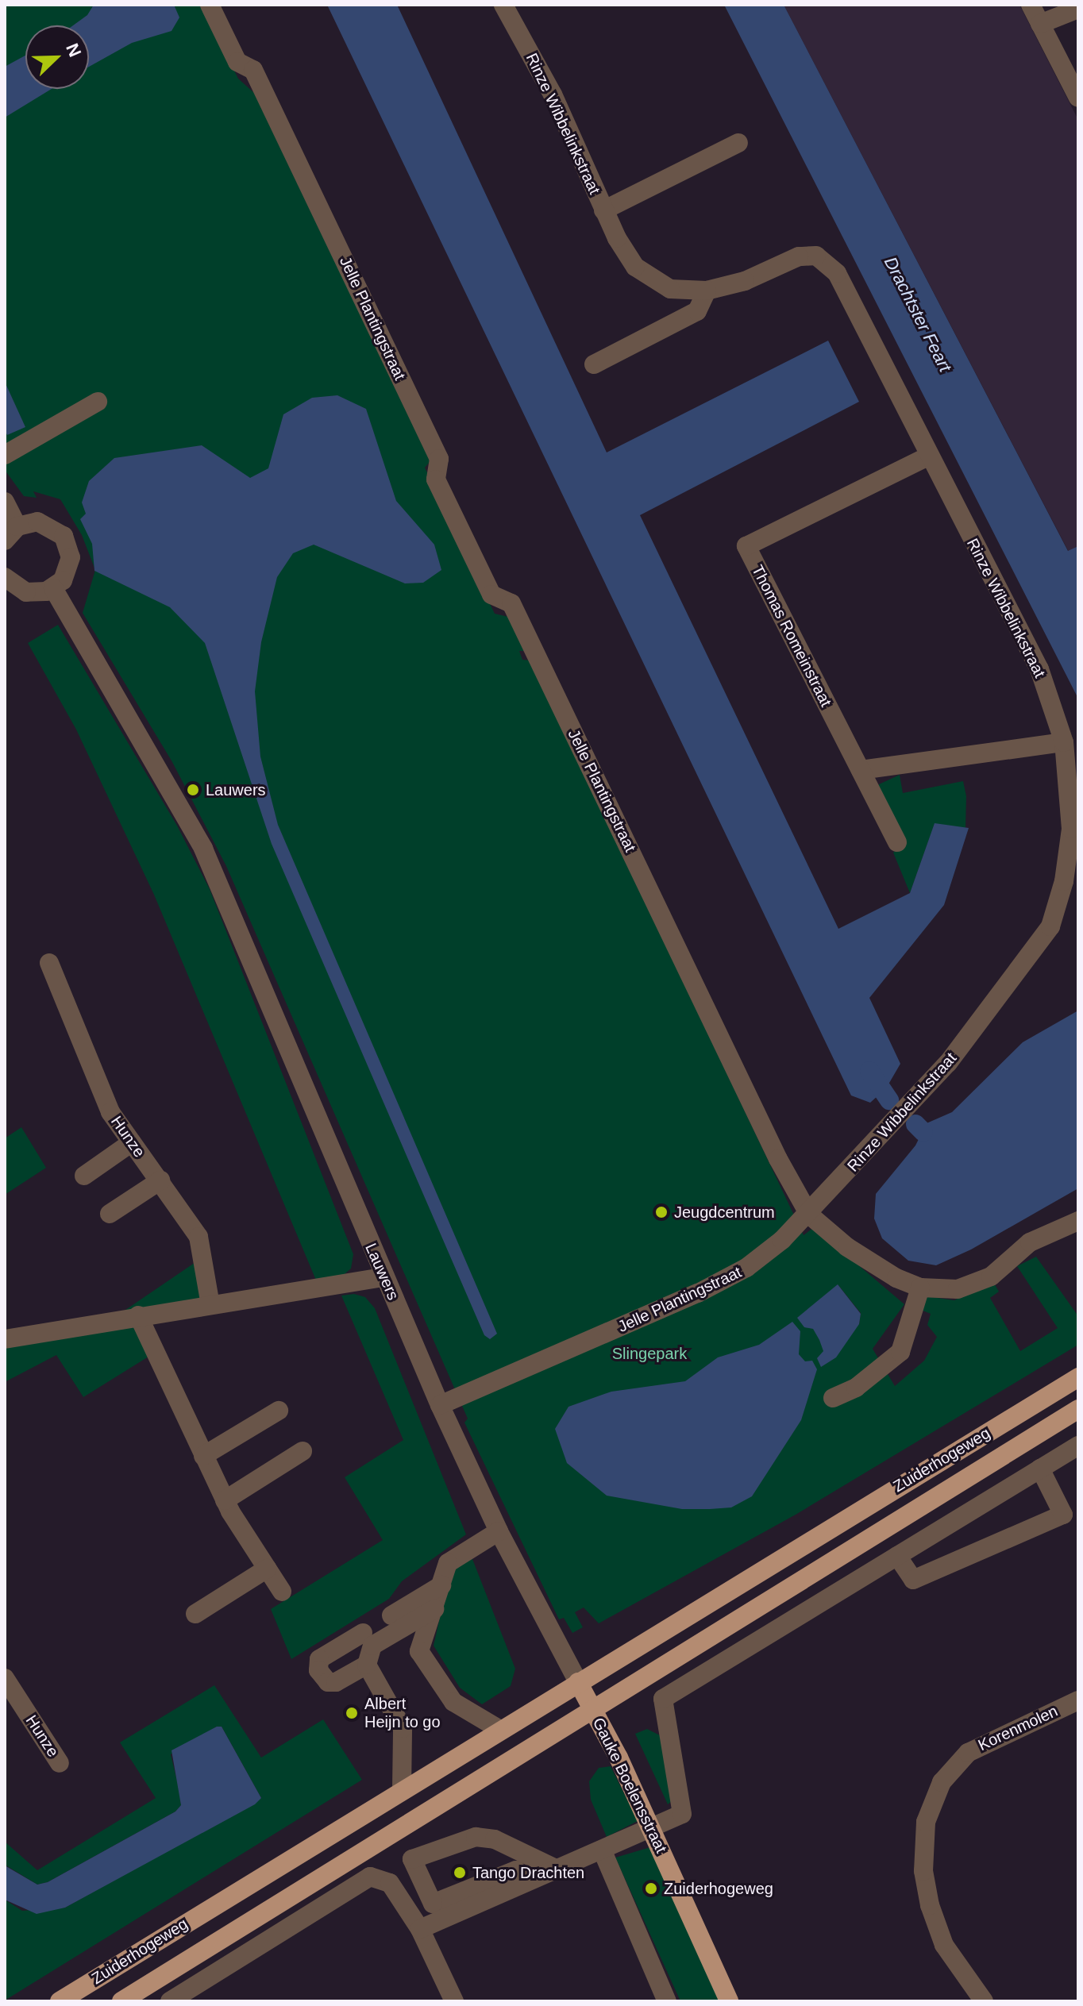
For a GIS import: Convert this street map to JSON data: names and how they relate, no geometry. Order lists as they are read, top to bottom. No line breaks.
{"streets":{"main road":["Zuiderhogeweg","Gauke Boelensstraat"],"street":["Rinze Wibbelinkstraat","Jelle Plantingstraat","Thomas Romeinstraat","Hunze","Lauwers","Korenmolen"]},"crossings":[["Rinze Wibbelinkstraat","Jelle Plantingstraat"],["Rinze Wibbelinkstraat","Thomas Romeinstraat"],["Jelle Plantingstraat","Lauwers"],["Lauwers","Zuiderhogeweg"],["Zuiderhogeweg","Gauke Boelensstraat"]],"water":["Drachtster Feart"],"parks":["Slingepark"],"places":["Lauwers","Jeugdcentrum","Albert Heijn to go","Tango Drachten","Zuiderhogeweg"],"north":"top right"}
